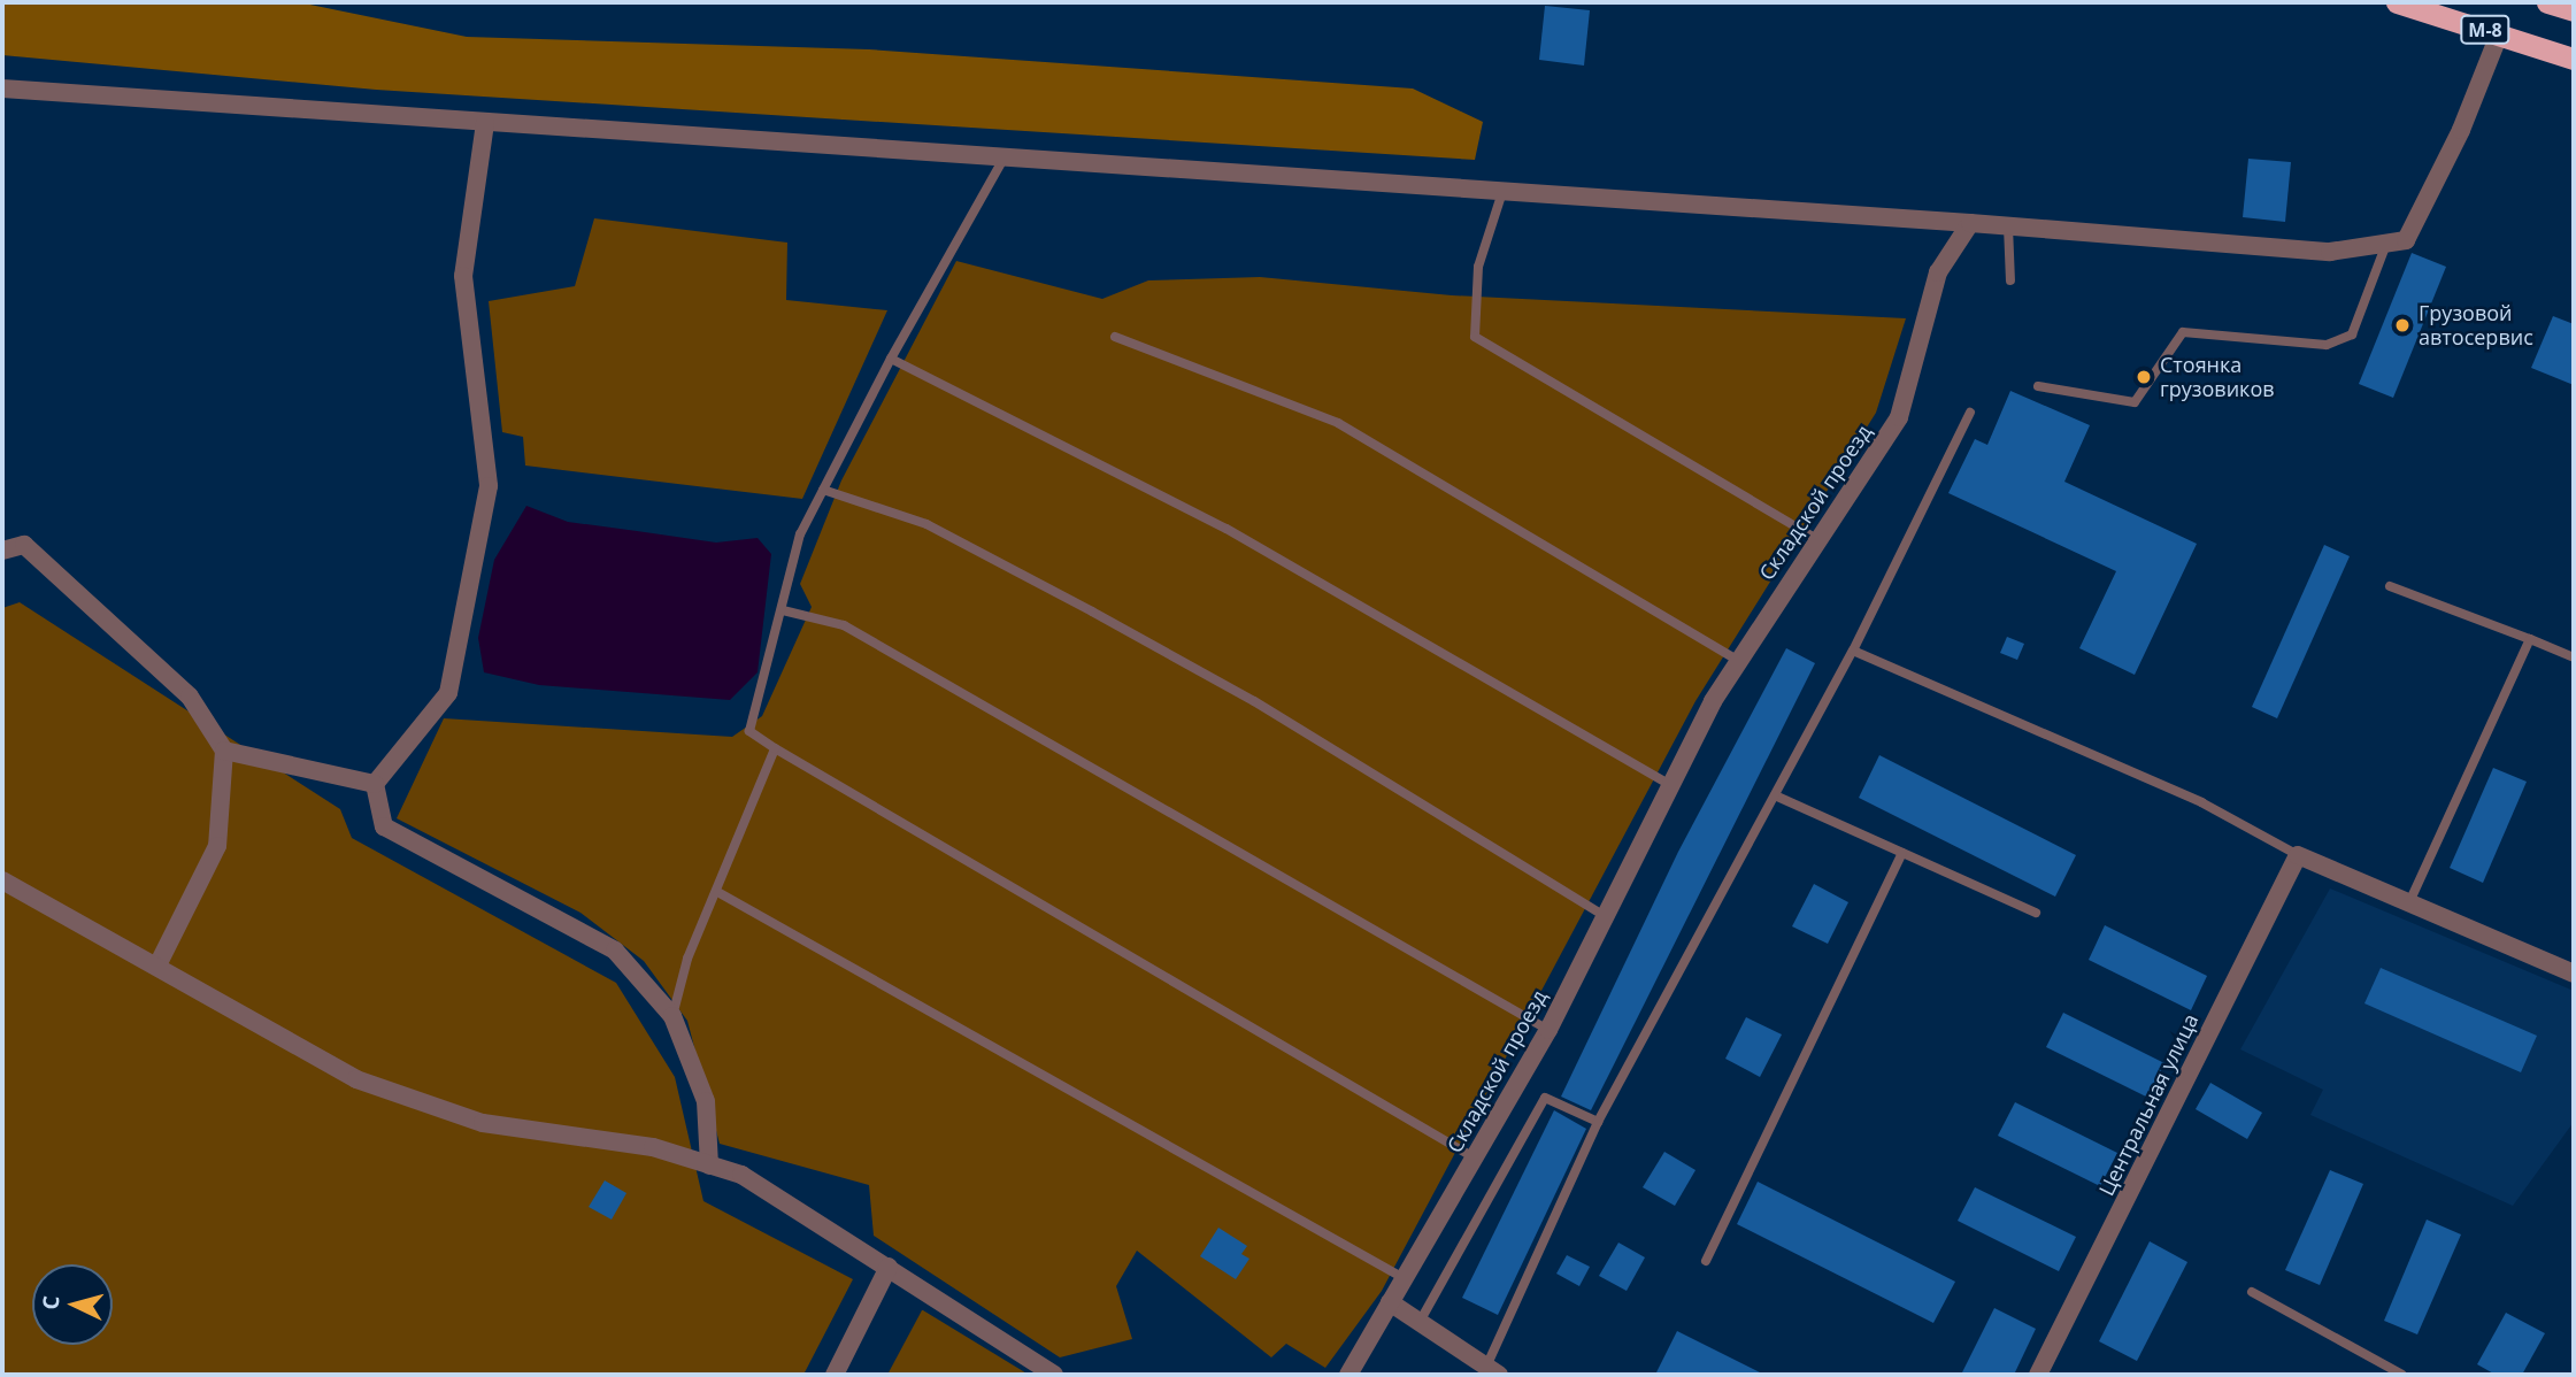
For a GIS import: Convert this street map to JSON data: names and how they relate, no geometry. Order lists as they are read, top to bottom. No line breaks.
{"streets":{"highway":["М-8"],"street":["Складской проезд","Центральная улица"]},"places":["Грузовой автосервис","Стоянка грузовиков"],"north":"left"}
